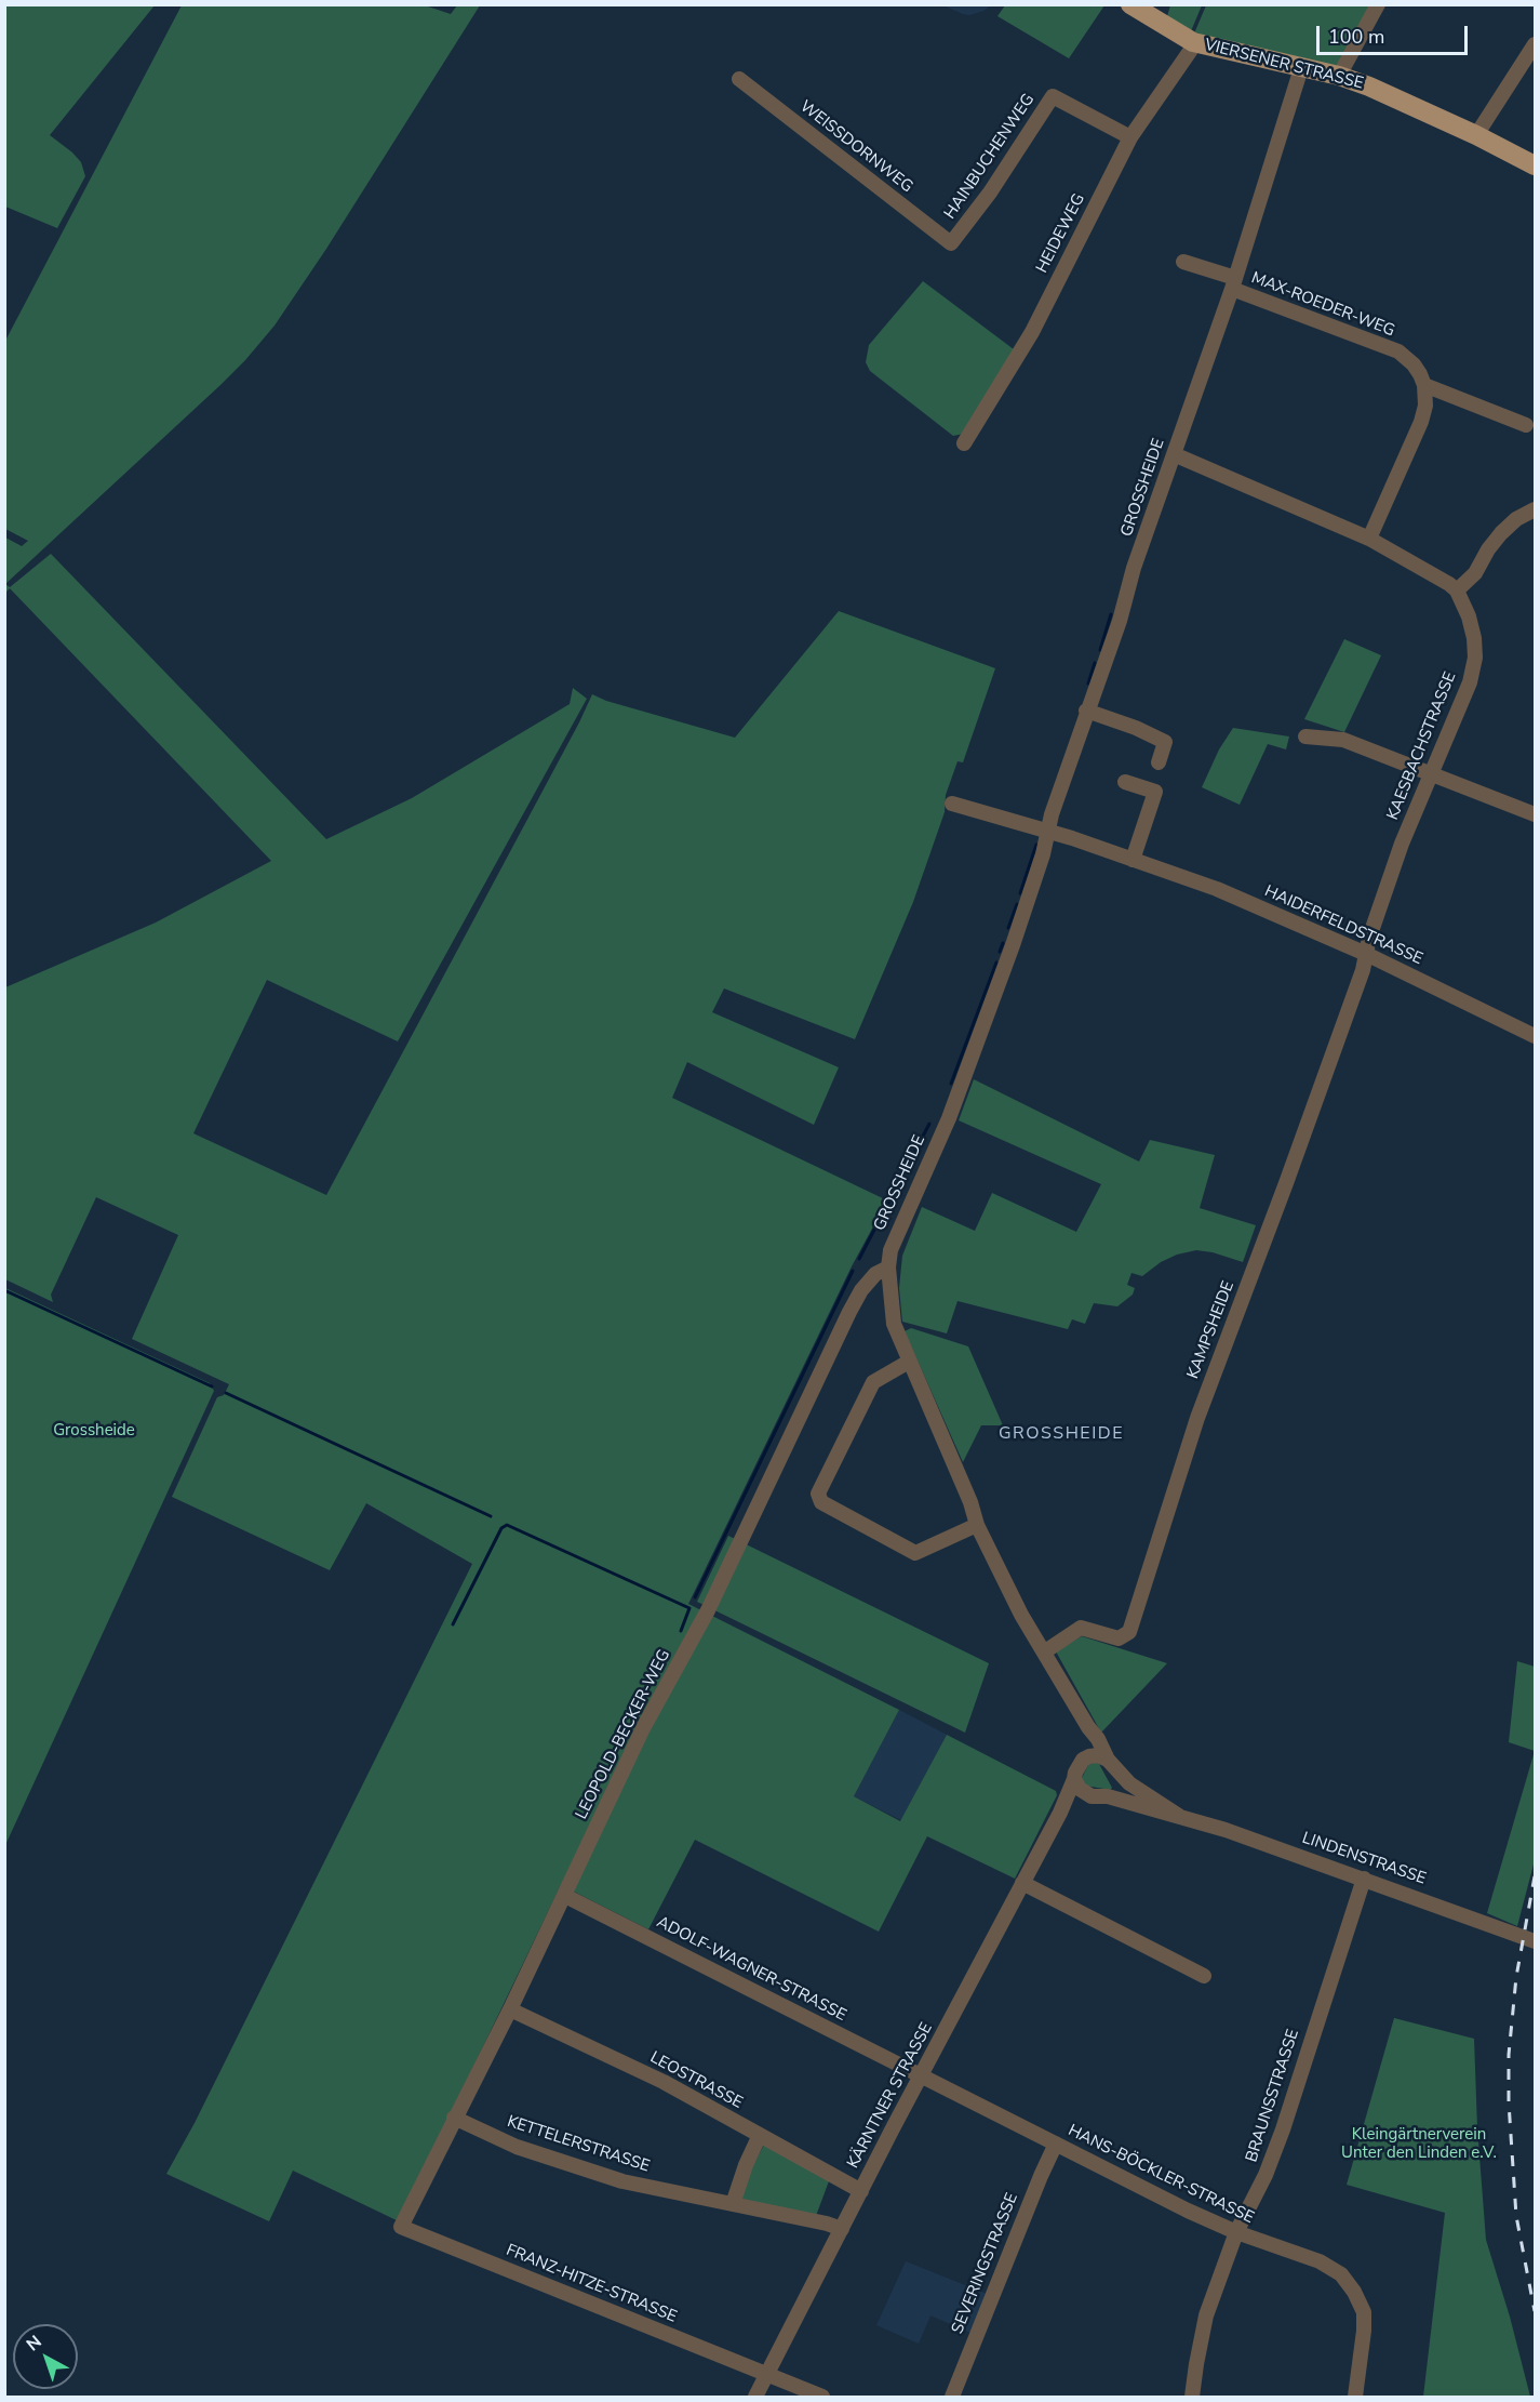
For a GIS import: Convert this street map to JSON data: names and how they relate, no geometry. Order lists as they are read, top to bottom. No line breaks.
{"streets":{"main road":["VIERSENER STRASSE"],"street":["WEISSDORNWEG","HAINBUCHENWEG","HEIDEWEG","MAX-ROEDER-WEG","GROSSHEIDE","KAESBACHSTRASSE","HAIDERFELDSTRASSE","KAMPSHEIDE","LEOPOLD-BECKER-WEG","LINDENSTRASSE","ADOLF-WAGNER-STRASSE","LEOSTRASSE","KÄRNTNER STRASSE","BRAUNSSTRASSE","KETTELERSTRASSE","HANS-BÖCKLER-STRASSE","SEVERINGSTRASSE","FRANZ-HITZE-STRASSE"]},"crossings":[["VIERSENER STRASSE","HEIDEWEG"],["VIERSENER STRASSE","GROSSHEIDE"],["WEISSDORNWEG","HAINBUCHENWEG"],["HAINBUCHENWEG","HEIDEWEG"],["MAX-ROEDER-WEG","GROSSHEIDE"],["GROSSHEIDE","HAIDERFELDSTRASSE"],["GROSSHEIDE","KAMPSHEIDE"],["GROSSHEIDE","LEOPOLD-BECKER-WEG"],["GROSSHEIDE","LINDENSTRASSE"],["GROSSHEIDE","KÄRNTNER STRASSE"],["KAESBACHSTRASSE","HAIDERFELDSTRASSE"],["KAESBACHSTRASSE","KAMPSHEIDE"],["HAIDERFELDSTRASSE","KAMPSHEIDE"],["LEOPOLD-BECKER-WEG","ADOLF-WAGNER-STRASSE"],["LEOPOLD-BECKER-WEG","LEOSTRASSE"],["LEOPOLD-BECKER-WEG","KETTELERSTRASSE"],["LEOPOLD-BECKER-WEG","FRANZ-HITZE-STRASSE"],["LINDENSTRASSE","KÄRNTNER STRASSE"],["LINDENSTRASSE","BRAUNSSTRASSE"],["ADOLF-WAGNER-STRASSE","KÄRNTNER STRASSE"],["ADOLF-WAGNER-STRASSE","HANS-BÖCKLER-STRASSE"],["LEOSTRASSE","KÄRNTNER STRASSE"],["KÄRNTNER STRASSE","KETTELERSTRASSE"],["KÄRNTNER STRASSE","HANS-BÖCKLER-STRASSE"],["KÄRNTNER STRASSE","FRANZ-HITZE-STRASSE"],["BRAUNSSTRASSE","HANS-BÖCKLER-STRASSE"],["HANS-BÖCKLER-STRASSE","SEVERINGSTRASSE"]],"districts":["GROSSHEIDE"],"parks":["Grossheide","Kleingärtnerverein Unter den Linden e.V."],"scale_bar":"100 m","north":"top left"}
